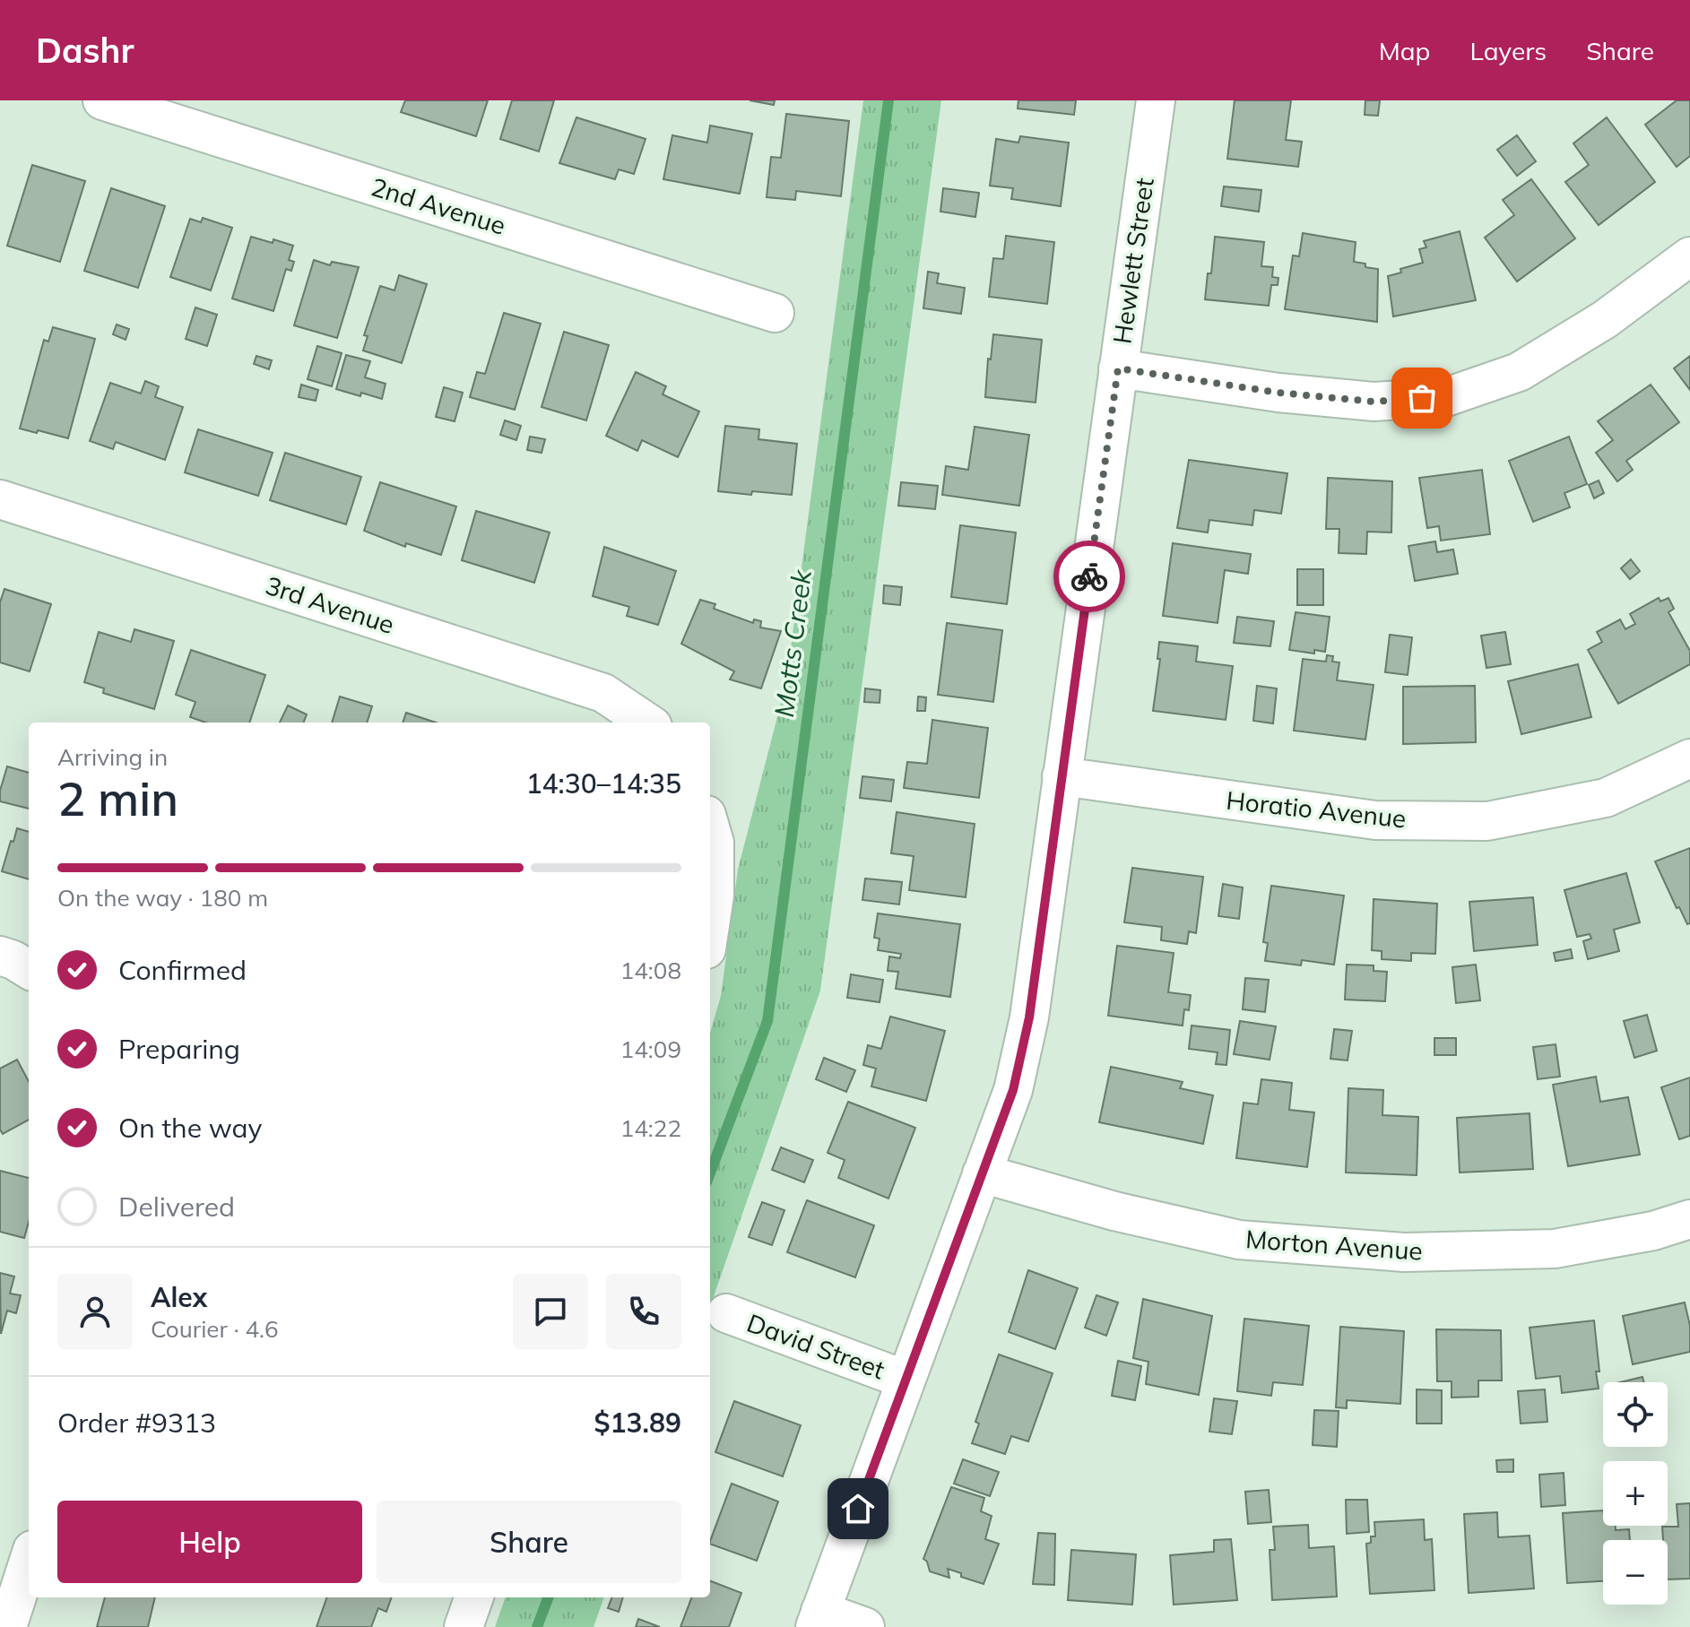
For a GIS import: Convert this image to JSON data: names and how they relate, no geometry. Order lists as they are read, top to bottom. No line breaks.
{"streets":{"street":["2nd Avenue","Hewlett Street","3rd Avenue","Horatio Avenue","Morton Avenue","David Street"]},"crossings":[["Hewlett Street","Horatio Avenue"],["Hewlett Street","Morton Avenue"],["Hewlett Street","David Street"]],"water":["Motts Creek"],"page":{"header":"Dashr","nav":["Map","Layers","Share"],"heading":["2 min","Arriving in","14:30–14:35"],"panel":["Alex","Courier · 4.6","Order #9313","$13.89"],"bar":"On the way · 180 m","list":[["Confirmed","14:08"],["Preparing","14:09"],["On the way","14:22"],"Delivered"],"map_buttons":["+","−"],"buttons":["Help","Share"]}}
